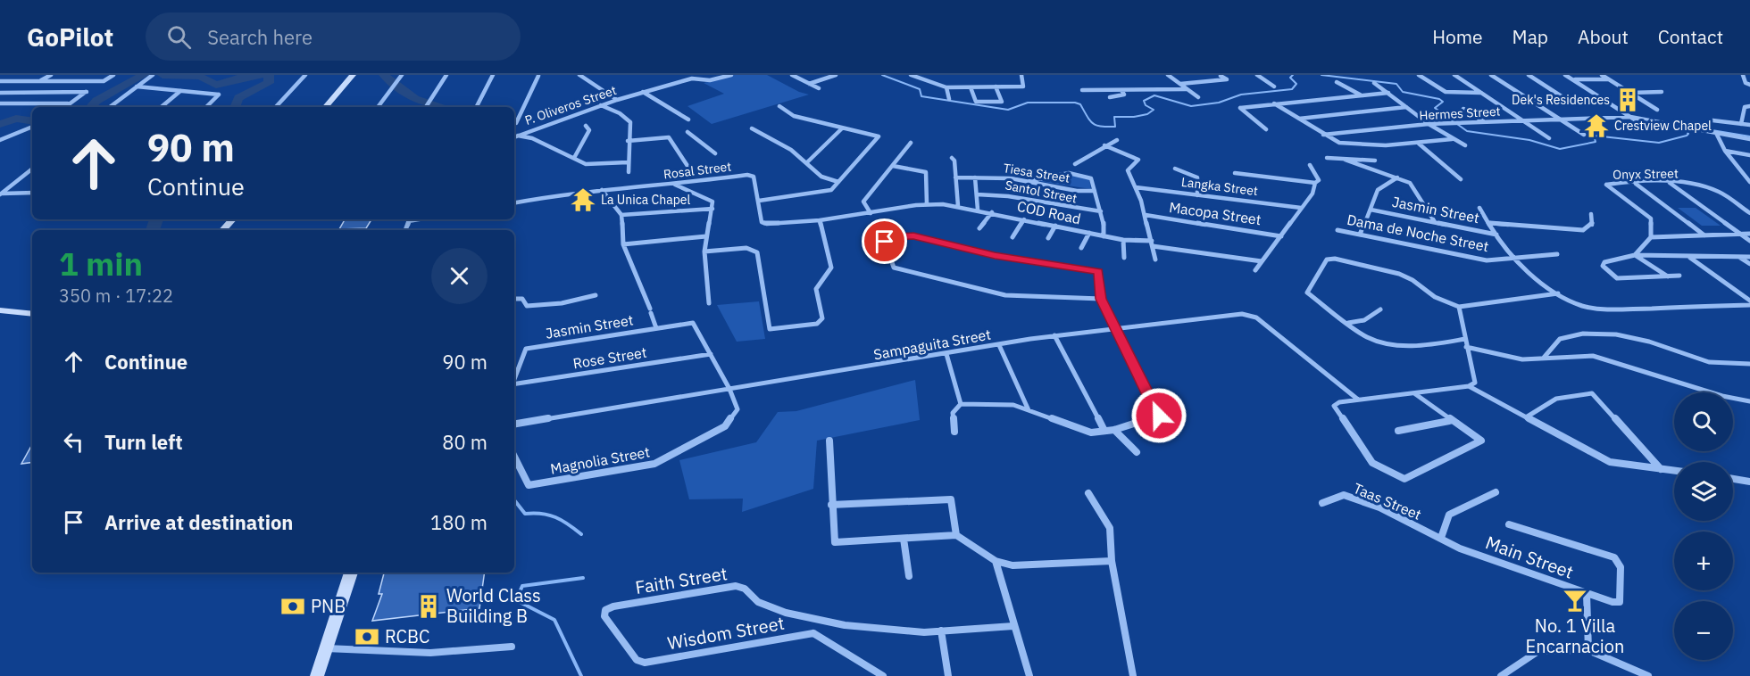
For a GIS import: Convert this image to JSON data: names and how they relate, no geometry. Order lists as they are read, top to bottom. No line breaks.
{"streets":{"street":["P. Oliveros Street","Hermes Street","Rosal Street","Tiesa Street","Onyx Street","Langka Street","Santol Street","Jasmin Street","COD Road","Macopa Street","Dama de Noche Street","Sampaguita Street","Rose Street","Magnolia Street","Taas Street","Main Street","Faith Street","Wisdom Street"]},"crossings":[["Rosal Street","COD Road"],["Jasmin Street","Sampaguita Street"],["Jasmin Street","Rose Street"],["Jasmin Street","Magnolia Street"],["Sampaguita Street","Magnolia Street"],["Taas Street","Main Street"],["Faith Street","Wisdom Street"]],"places":{"building":["Dek's Residences","World Class Building B"],"temple":["Crestview Chapel","La Unica Chapel"],"bar":["No. 1 Villa Encarnacion"],"bank":["PNB","RCBC"]},"page":{"header":"GoPilot","search":"Search here","nav":["Home","Map","About","Contact"],"turn":["90 m","Continue"],"heading":["1 min","350 m · 17:22"],"list":[{"name":"Continue","value":"90 m"},{"name":"Turn left","value":"80 m"},{"name":"Arrive at destination","value":"180 m"}],"map_buttons":["+","−"]}}
